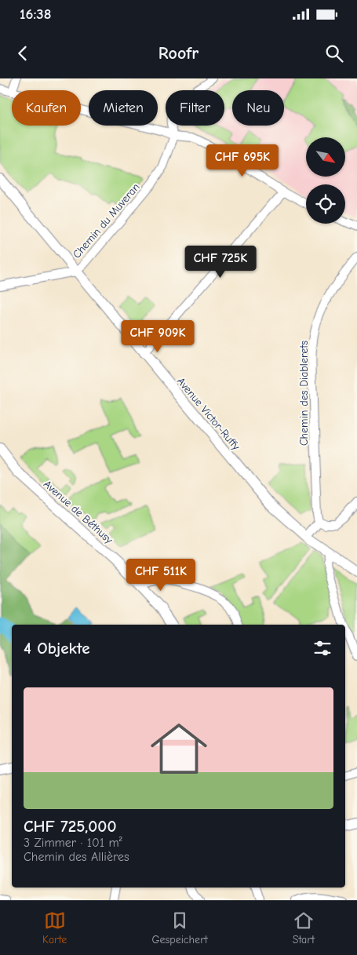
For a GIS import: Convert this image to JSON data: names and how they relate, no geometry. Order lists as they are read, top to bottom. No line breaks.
{"streets":{"street":["Chemin du Muveran","Chemin des Diablerets","Avenue Victor-Ruffy","Avenue de Béthusy"]},"crossings":[["Chemin du Muveran","Avenue Victor-Ruffy"]],"north":"bottom right","page":{"status":"16:38","header":"Roofr","chip":["Kaufen","Mieten","Filter","Neu"],"price":["CHF 695K","CHF 725K","CHF 909K","CHF 511K"],"heading":"4 Objekte","list":[{"name":"CHF 725,000","note":"3 Zimmer · 101 m² · Chemin des Allières"}],"tabs":["Karte","Gespeichert","Start"]}}
